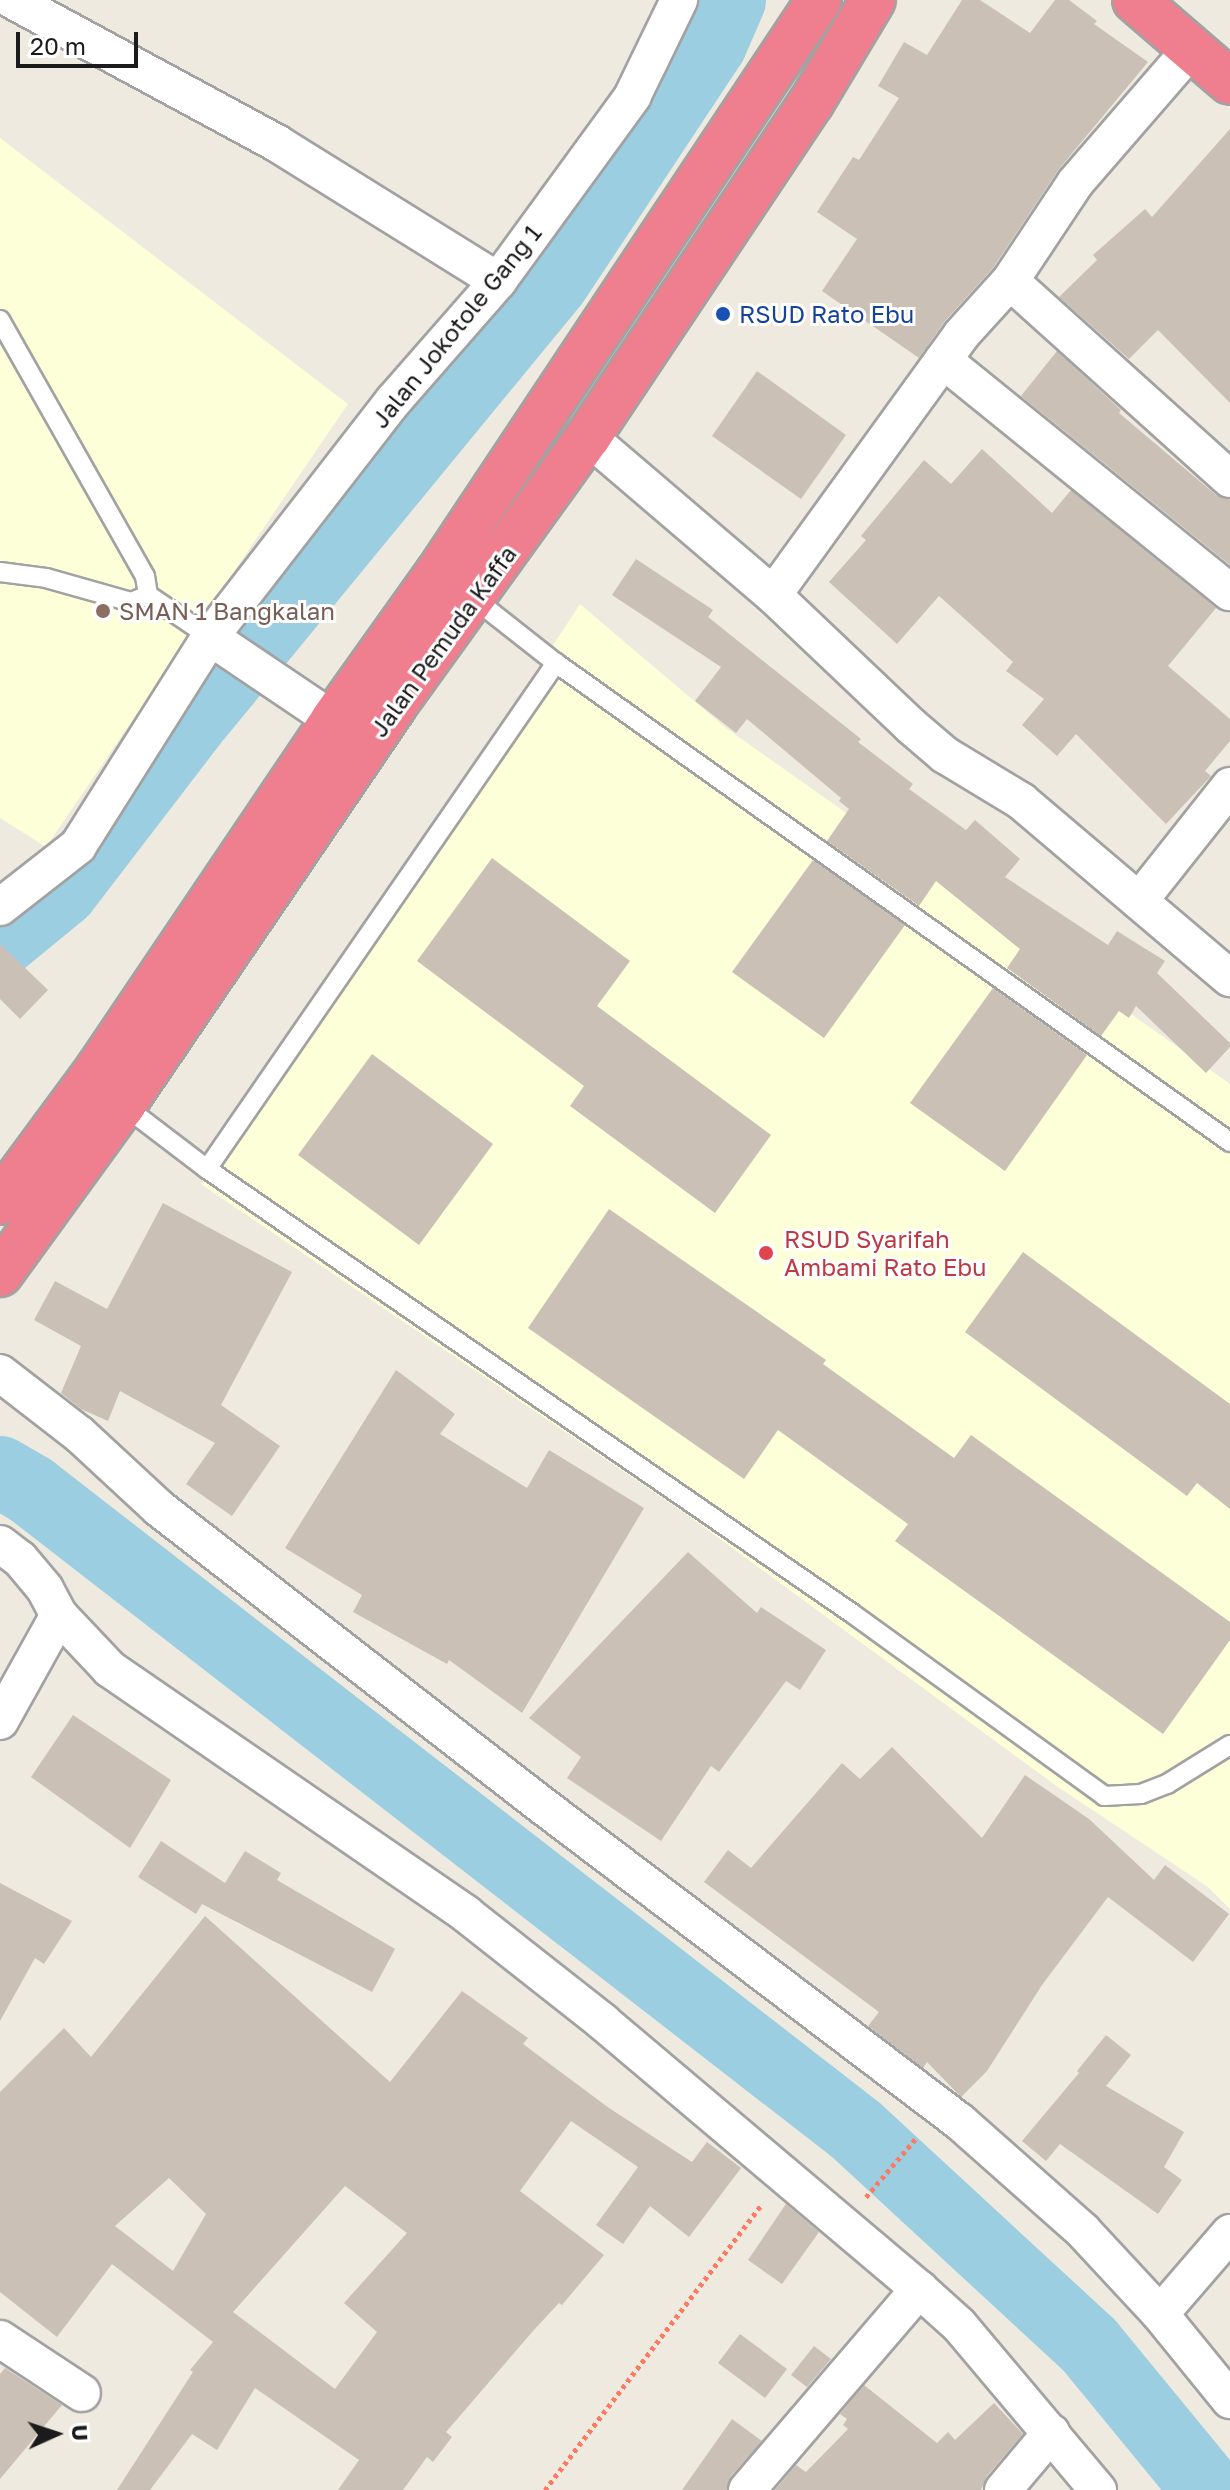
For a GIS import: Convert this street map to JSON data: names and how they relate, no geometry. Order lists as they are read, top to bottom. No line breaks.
{"streets":{"highway":["Jalan Pemuda Kaffa"],"street":["Jalan Jokotole Gang 1"]},"places":["RSUD Rato Ebu","SMAN 1 Bangkalan","RSUD Syarifah Ambami Rato Ebu"],"scale_bar":"20 m","north":"right"}
